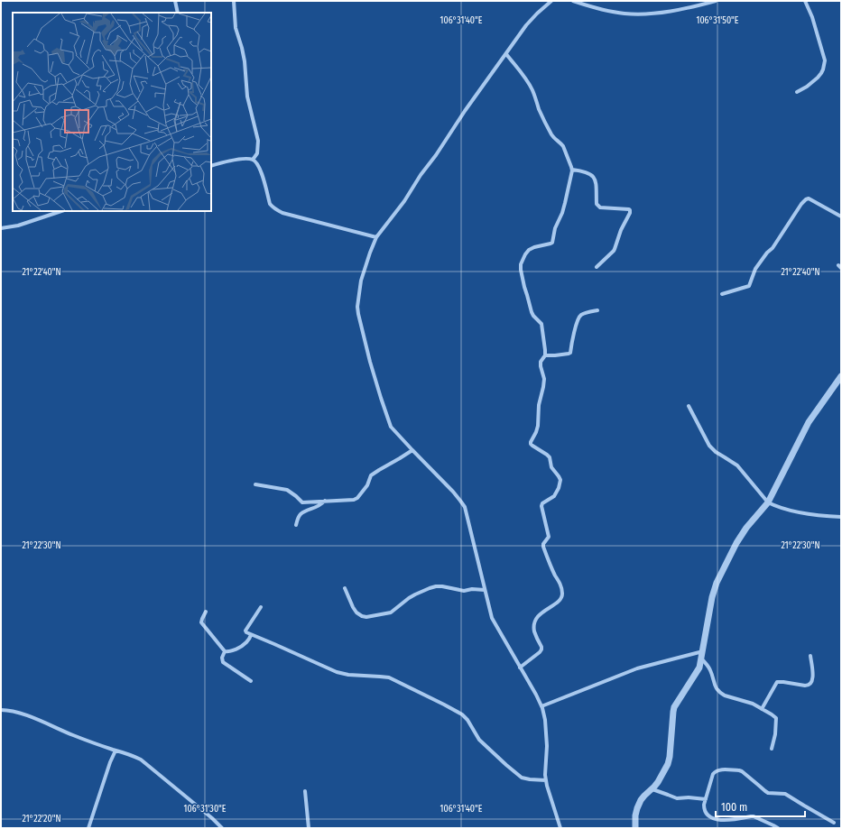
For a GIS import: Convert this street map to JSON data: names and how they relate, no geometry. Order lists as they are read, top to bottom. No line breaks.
{"scale_bar":"100 m","coordinates":["106°31'40\"E","106°31'50\"E","21°22'40\"N","21°22'30\"N","106°31'30\"E","21°22'20\"N"]}
